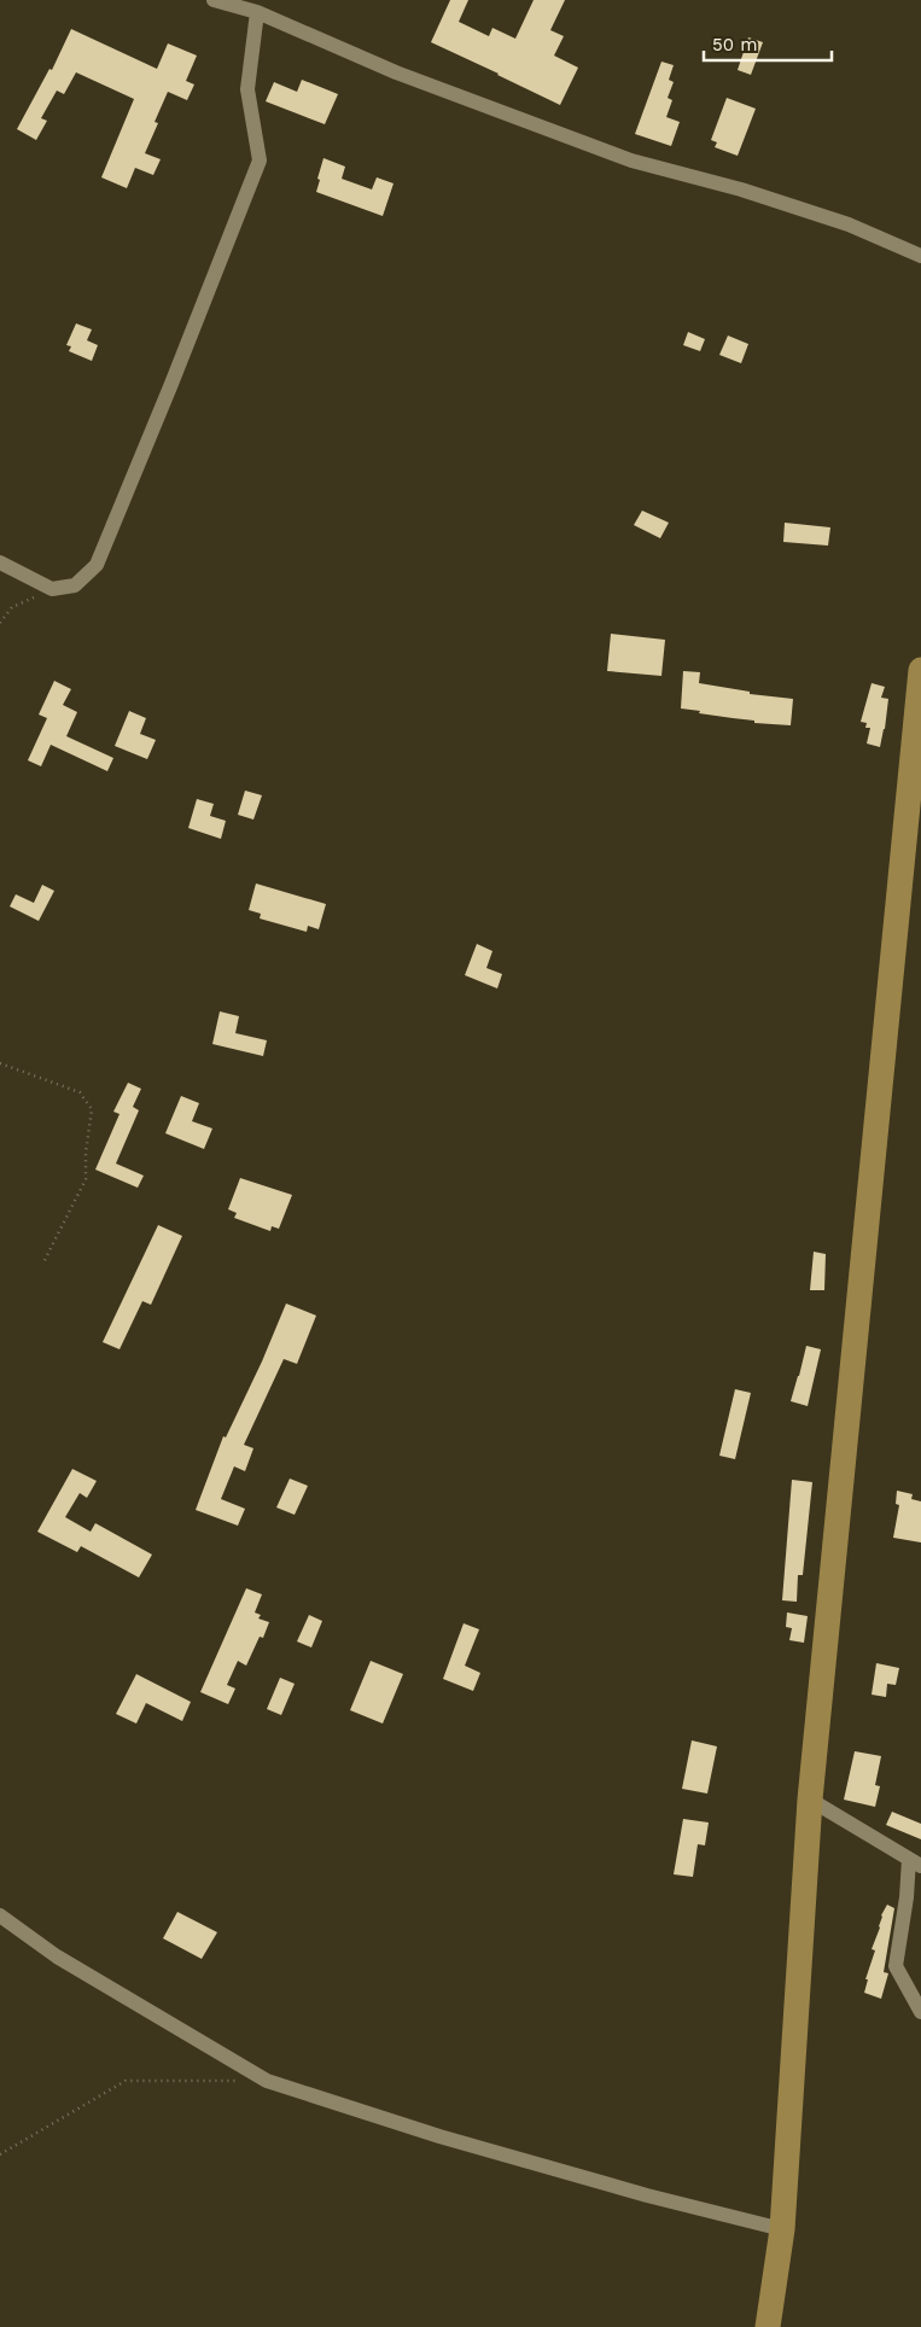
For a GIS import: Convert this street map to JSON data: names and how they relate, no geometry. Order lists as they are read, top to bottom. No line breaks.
{"scale_bar":"50 m"}
